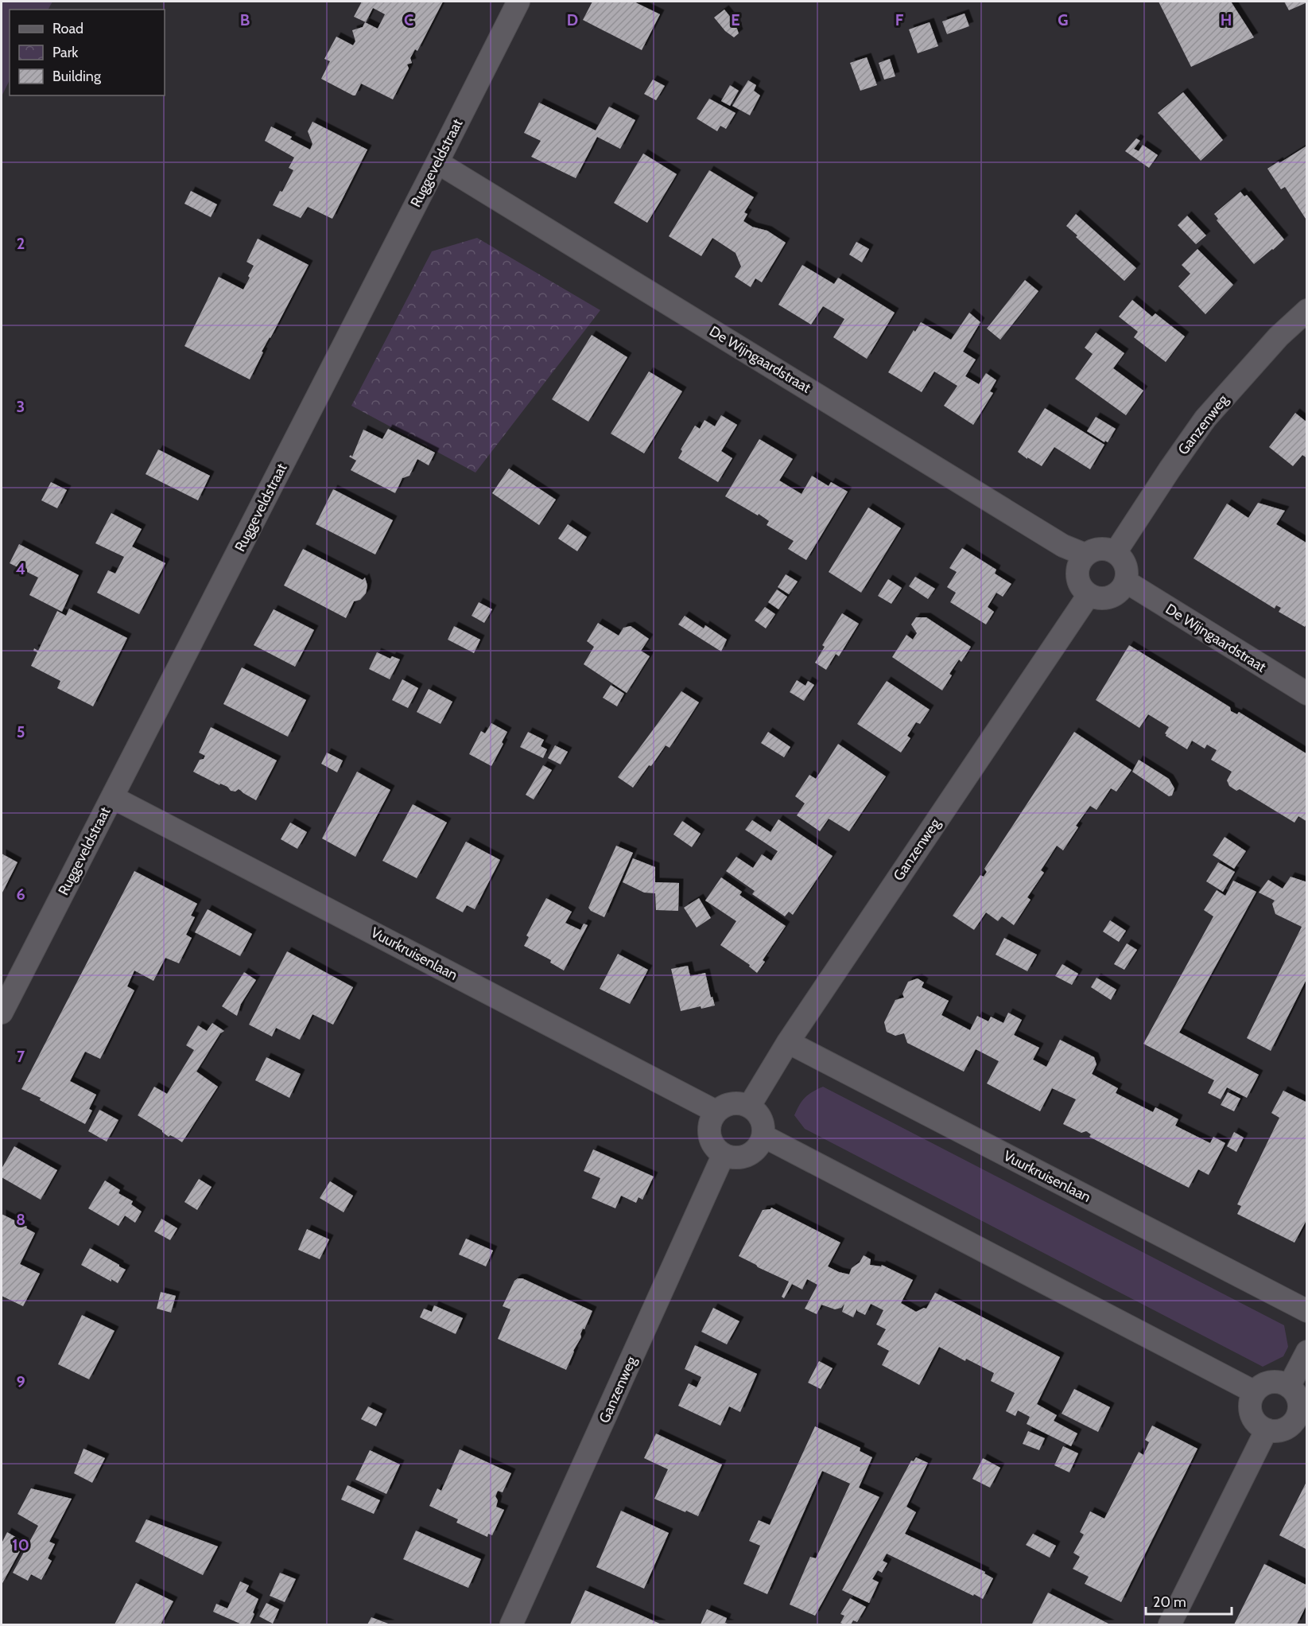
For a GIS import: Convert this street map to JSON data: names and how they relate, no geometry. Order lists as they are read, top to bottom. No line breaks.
{"streets":{"street":["Ruggeveldstraat","De Wijngaardstraat","Ganzenweg","Vuurkruisenlaan"]},"crossings":[["Ruggeveldstraat","De Wijngaardstraat"],["Ruggeveldstraat","Vuurkruisenlaan"],["De Wijngaardstraat","Ganzenweg"],["Ganzenweg","Vuurkruisenlaan"]],"legend":["Road","Park","Building"],"scale_bar":"20 m","grid":{"columns":["B","C","D","E","F","G","H"],"rows":["2","3","4","5","6","7","8","9","10"]}}
